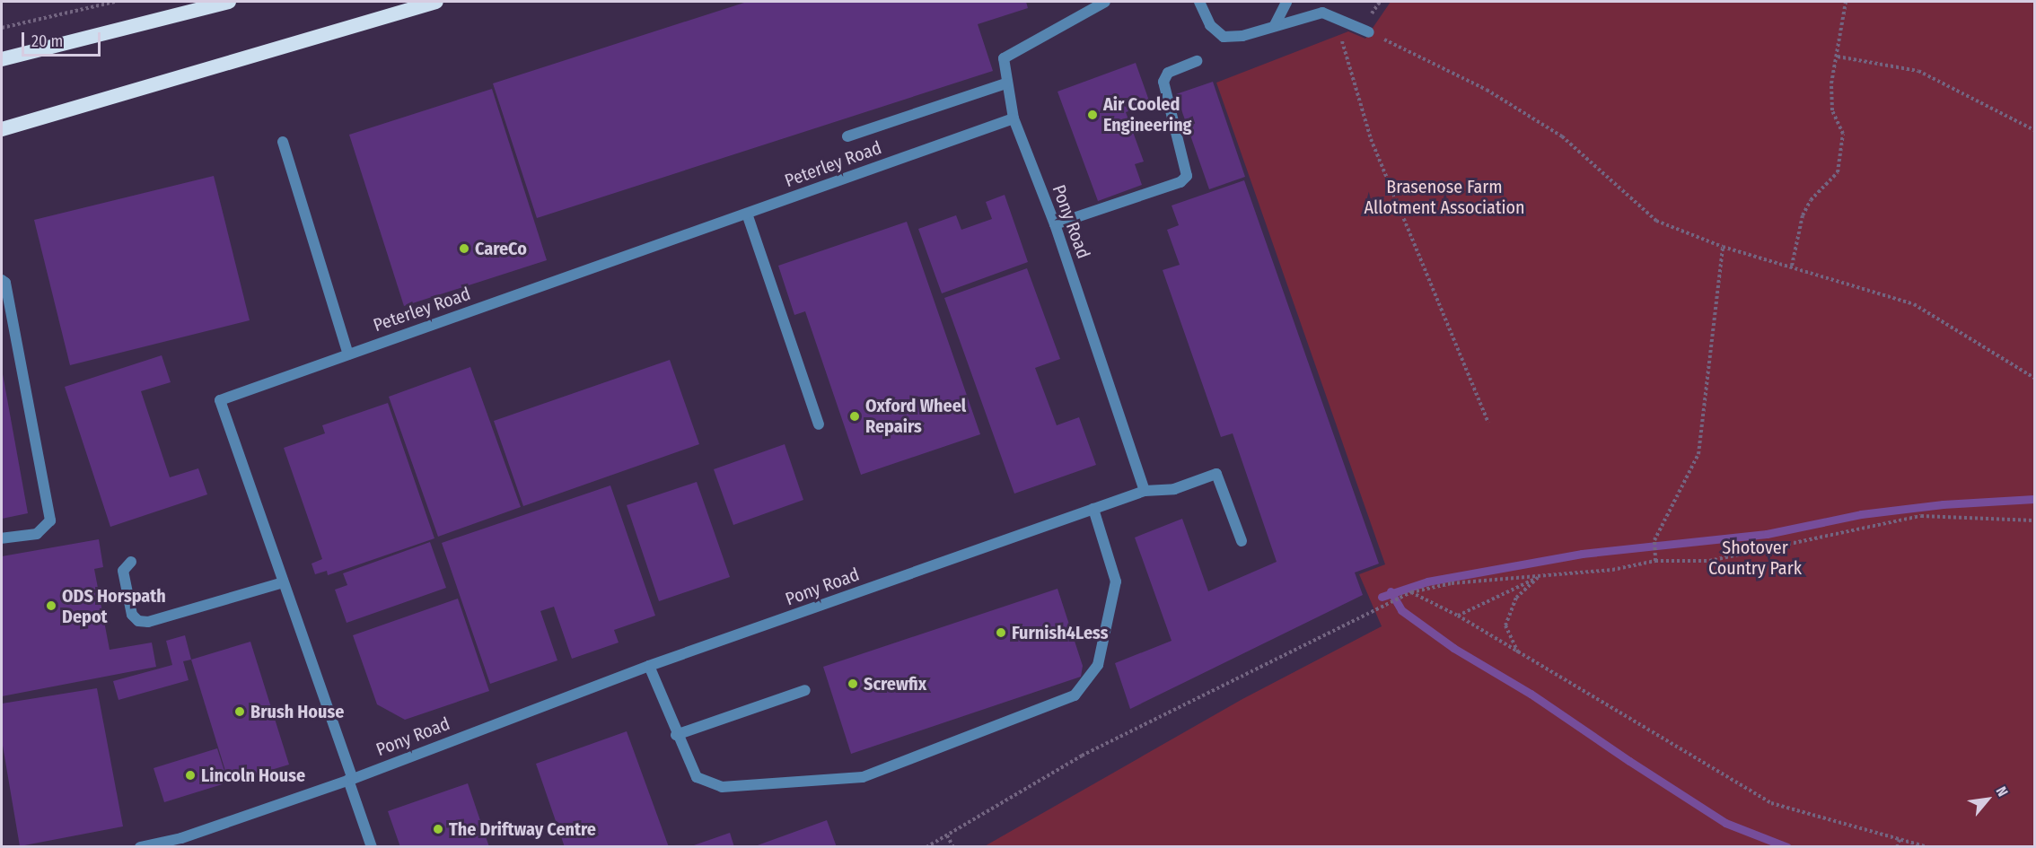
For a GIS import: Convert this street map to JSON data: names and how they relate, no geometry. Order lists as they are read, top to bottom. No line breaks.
{"streets":{"street":["Peterley Road","Pony Road"]},"crossings":[["Peterley Road","Pony Road"]],"parks":["Brasenose Farm Allotment Association","Shotover Country Park"],"places":["Air Cooled Engineering","CareCo","Oxford Wheel Repairs","ODS Horspath Depot","Furnish4Less","Screwfix","Brush House","Lincoln House","The Driftway Centre"],"scale_bar":"20 m","north":"top right"}
